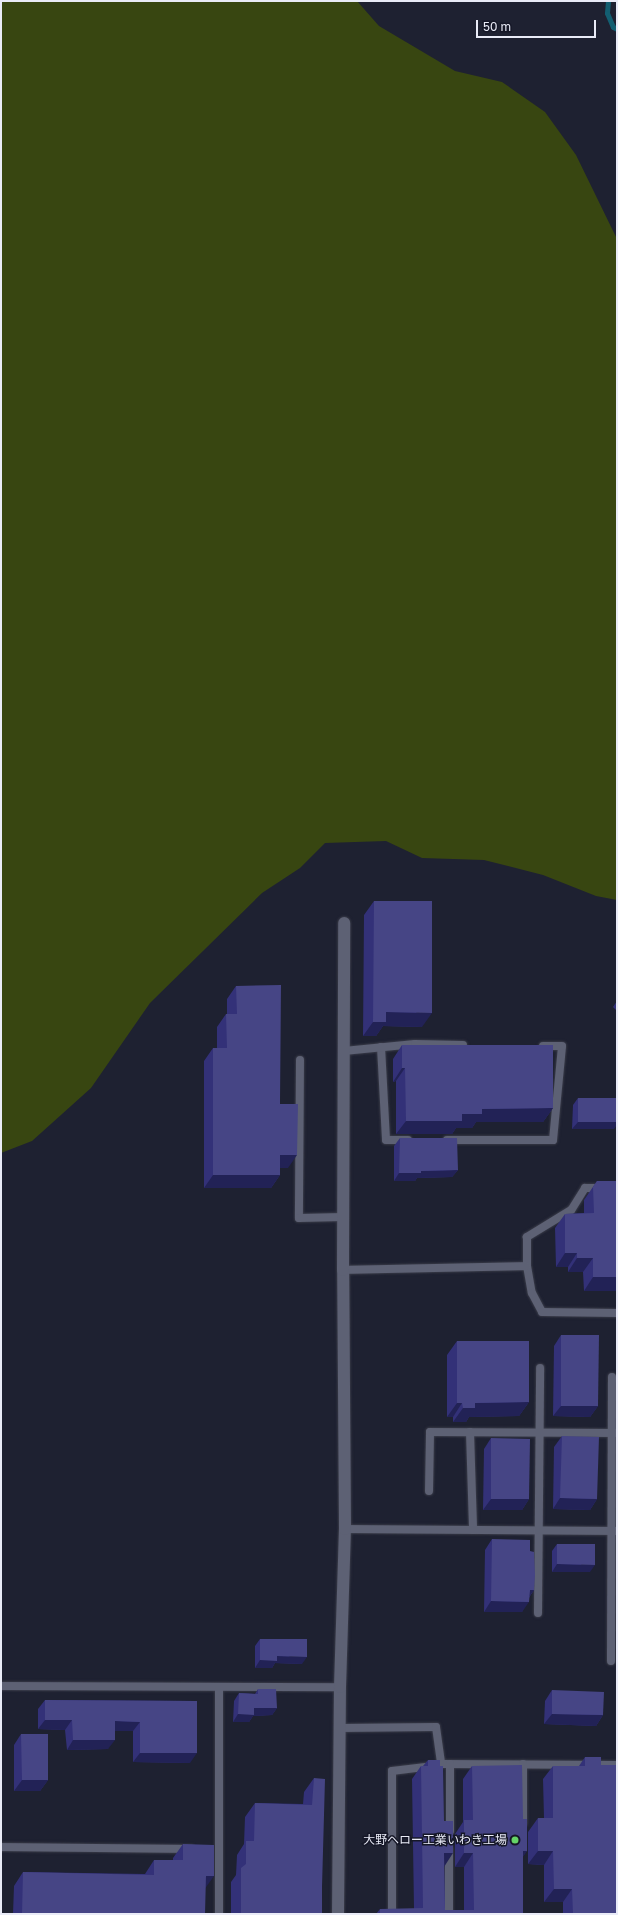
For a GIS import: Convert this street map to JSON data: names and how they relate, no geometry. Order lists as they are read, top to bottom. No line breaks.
{"places":["大野ヘロー工業いわき工場"],"scale_bar":"50 m"}
